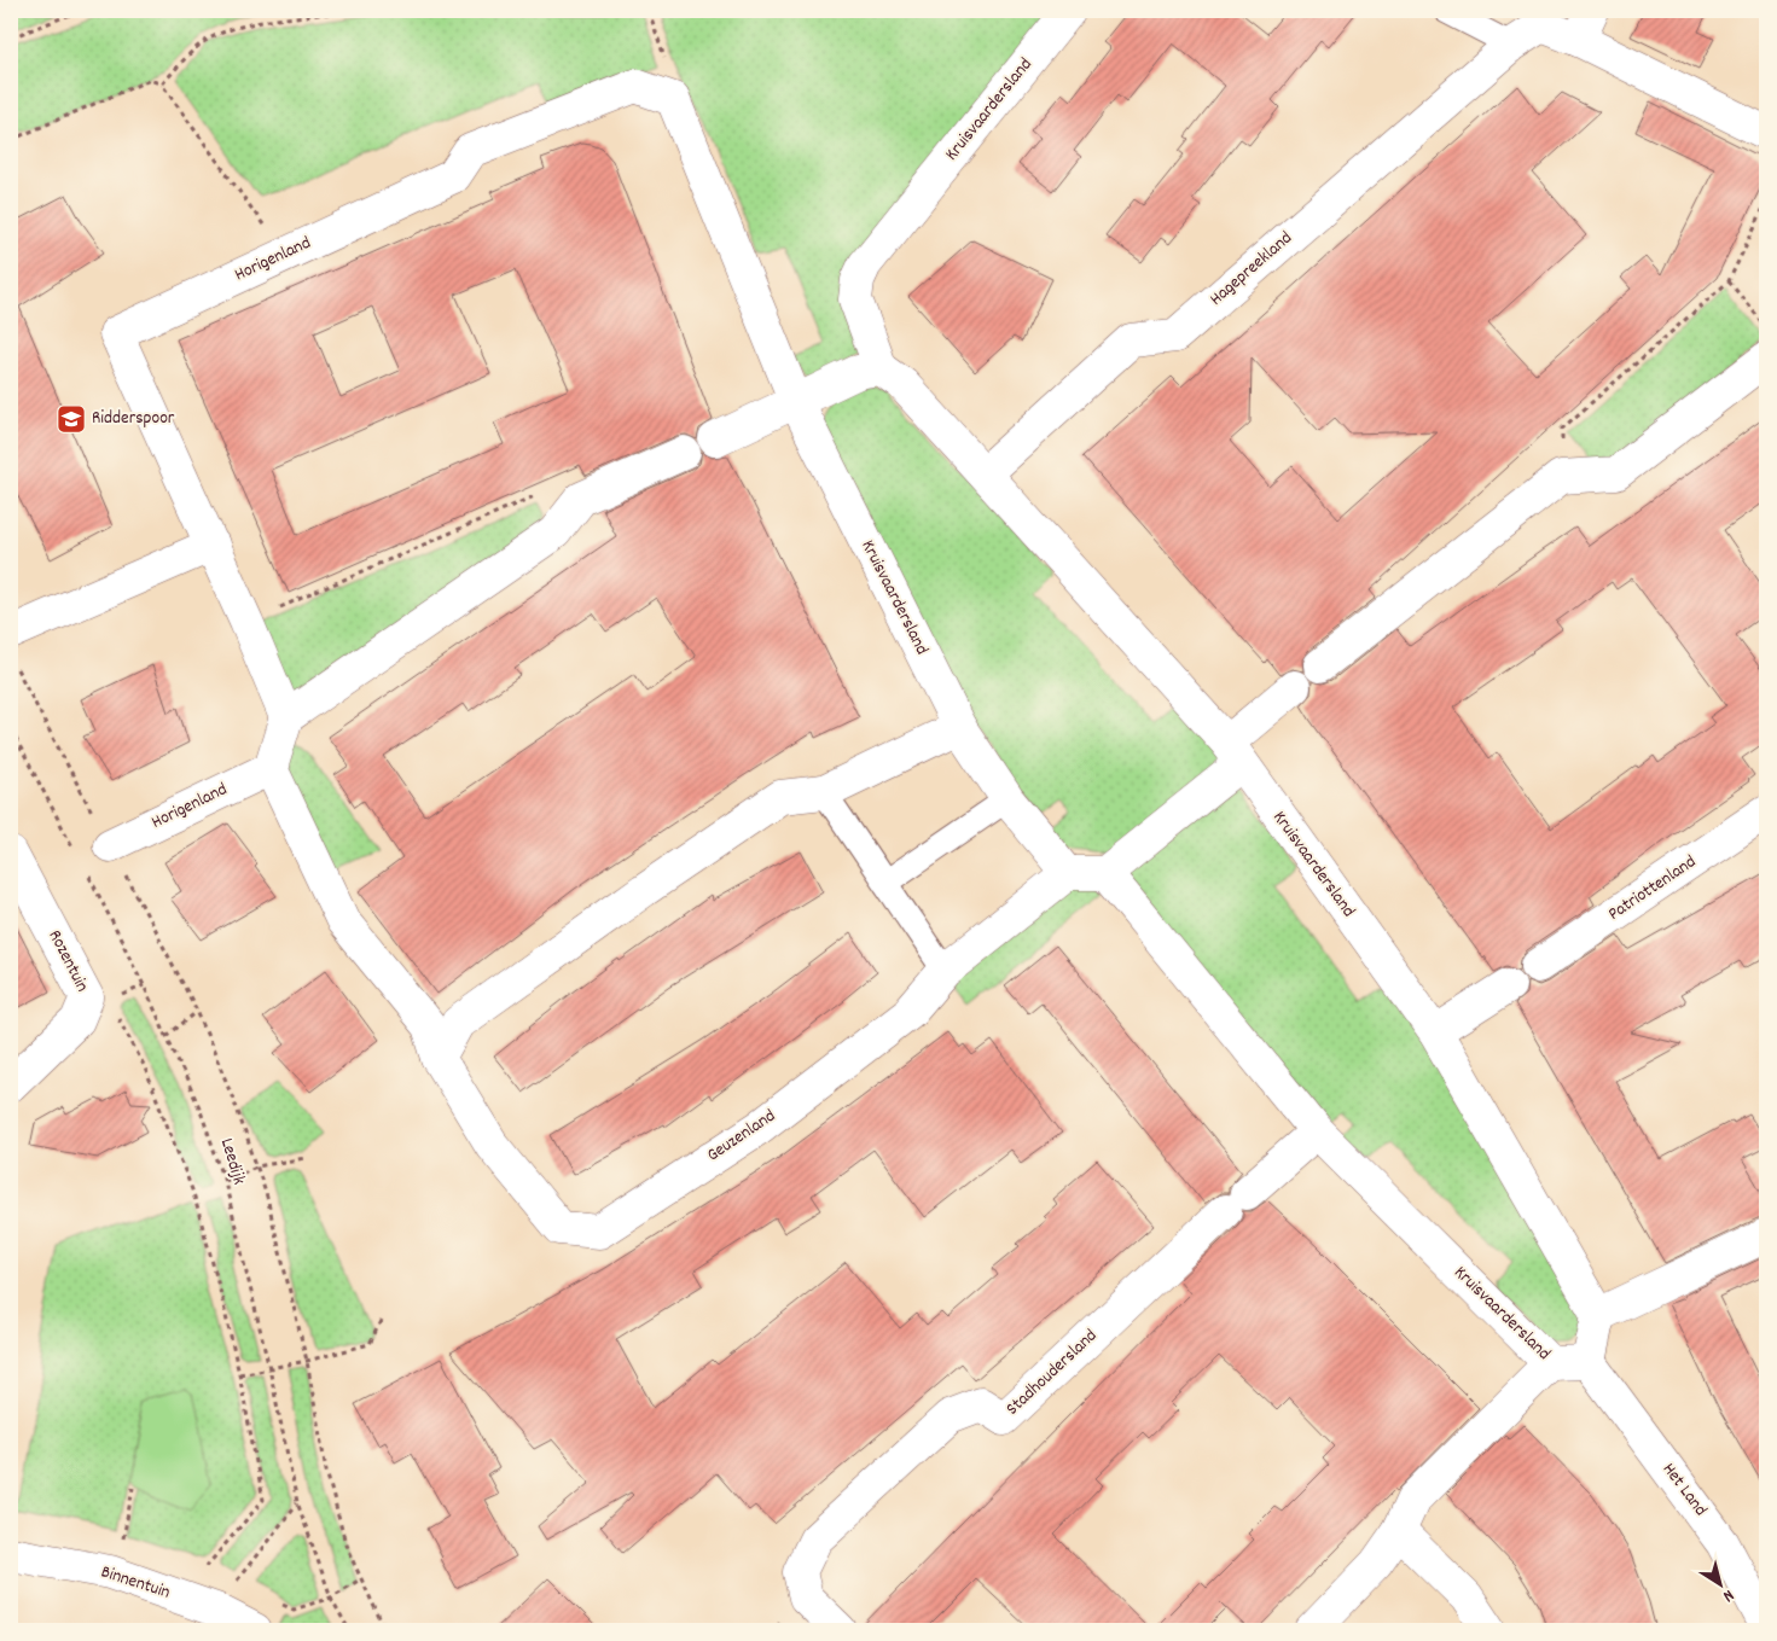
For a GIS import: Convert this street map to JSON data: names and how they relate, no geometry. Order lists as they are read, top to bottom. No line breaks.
{"streets":{"street":["Kruisvaardersland","Horigenland","Hagepreekland","Patriottenland","Rozentuin","Geuzenland","Stadhoudersland","Het Land","Binnentuin"],"path":["Leedijk"]},"crossings":[["Kruisvaardersland","Horigenland"],["Kruisvaardersland","Hagepreekland"],["Kruisvaardersland","Geuzenland"],["Kruisvaardersland","Stadhoudersland"],["Kruisvaardersland","Het Land"],["Horigenland","Geuzenland"]],"places":{"school or university":["Ridderspoor"]},"north":"bottom right"}
